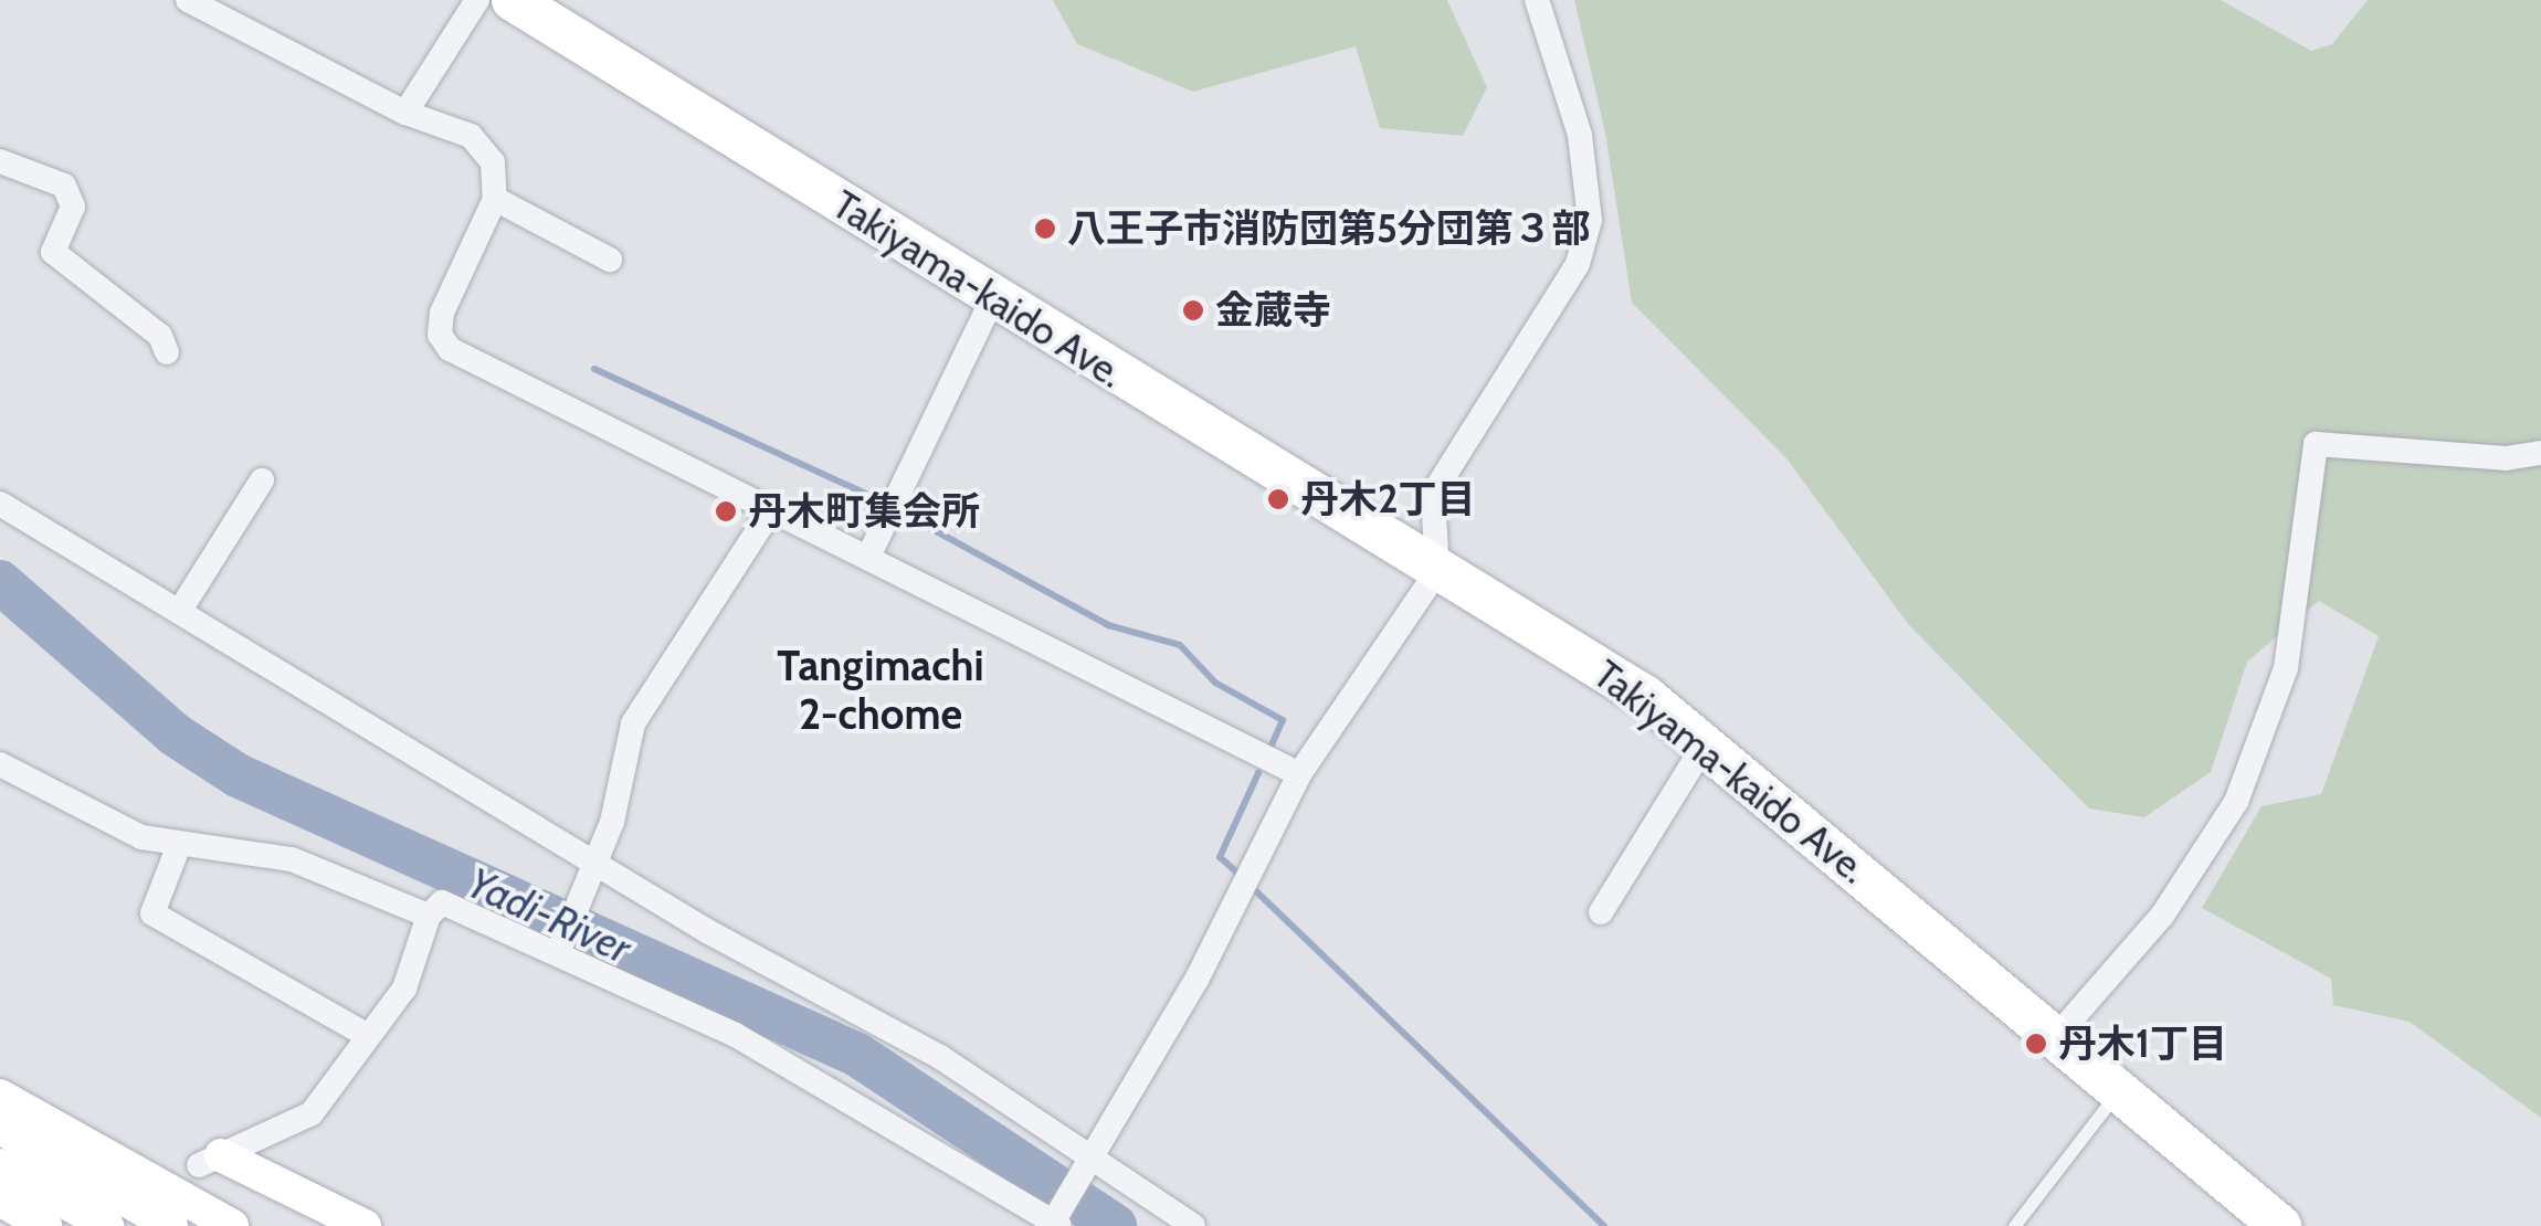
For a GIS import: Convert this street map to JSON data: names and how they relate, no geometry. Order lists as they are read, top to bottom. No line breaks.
{"streets":{"highway":["Takiyama-kaido Ave."]},"districts":["Tangimachi 2-chome"],"water":["Yadi-River"],"places":["八王子市消防団第5分団第３部","金蔵寺","丹木2丁目","丹木町集会所","丹木1丁目"]}
